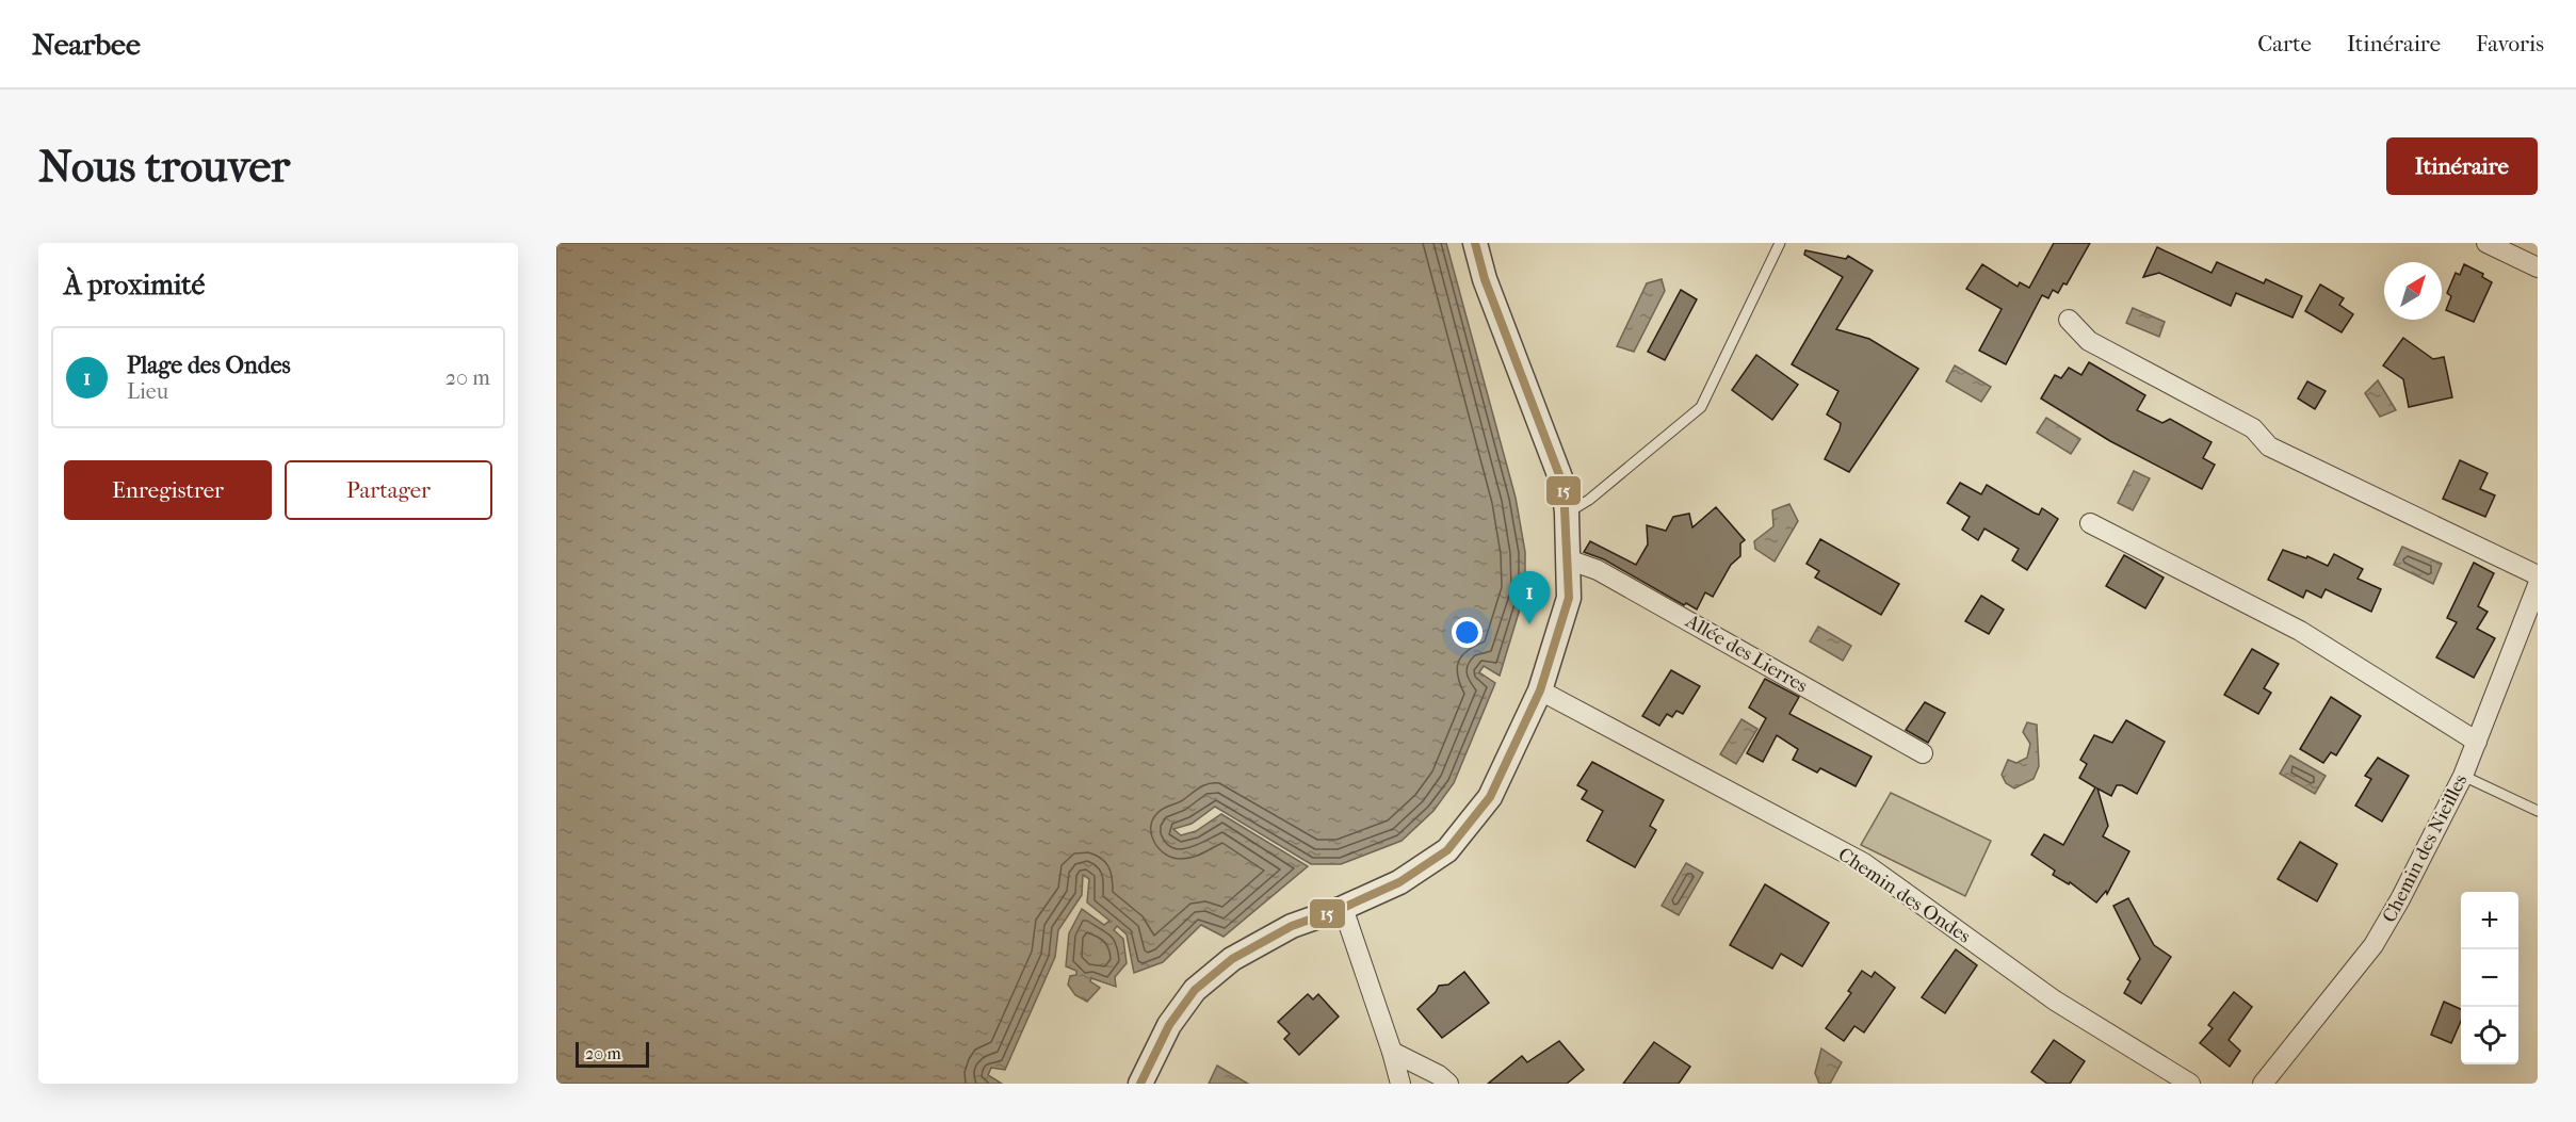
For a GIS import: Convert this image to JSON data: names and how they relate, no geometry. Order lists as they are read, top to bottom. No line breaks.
{"streets":{"street":["Allée des Lierres","Chemin des Nieilles","Chemin des Ondes"]},"lines":["transit line 15"],"scale_bar":"20 m","north":"top right","page":{"header":"Nearbee","nav":["Carte","Itinéraire","Favoris"],"buttons":["Itinéraire",["Enregistrer","Partager"]],"title":"Nous trouver","heading":"À proximité","list":[{"mark":"1","name":"Plage des Ondes","note":"Lieu","value":"20 m"}],"pins":"1","map_buttons":["+","−"],"scale":"20 m"}}
